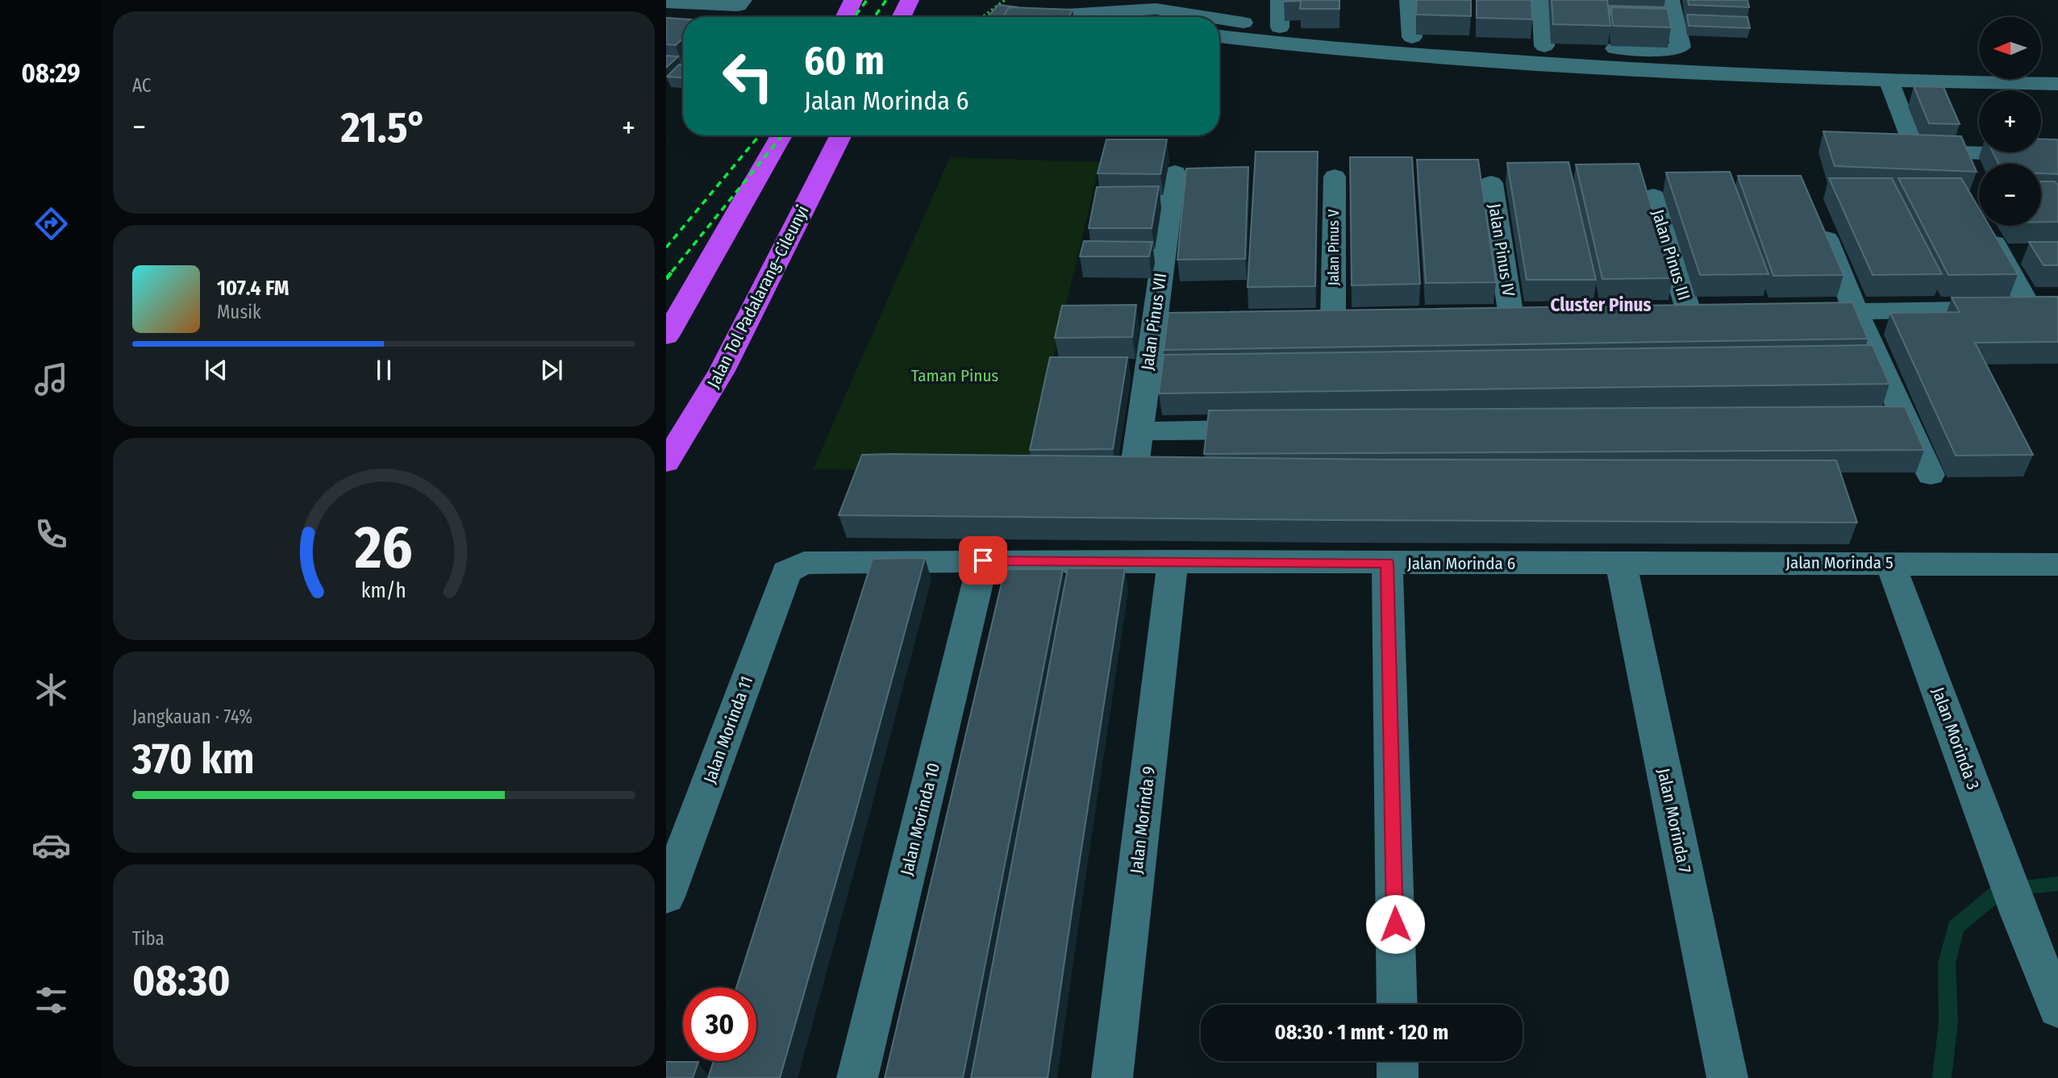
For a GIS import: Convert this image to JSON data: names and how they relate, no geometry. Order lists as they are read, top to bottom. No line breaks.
{"streets":{"highway":["Jalan Tol Padalarang–Cileunyi"],"street":["Jalan Pinus V","Jalan Pinus IV","Jalan Pinus III","Jalan Pinus VII","Jalan Morinda 5","Jalan Morinda 6","Jalan Morinda 11","Jalan Morinda 3","Jalan Morinda 10","Jalan Morinda 9","Jalan Morinda 7"]},"crossings":[["Jalan Morinda 5","Jalan Morinda 6"],["Jalan Morinda 5","Jalan Morinda 3"],["Jalan Morinda 5","Jalan Morinda 7"],["Jalan Morinda 6","Jalan Morinda 11"],["Jalan Morinda 6","Jalan Morinda 10"],["Jalan Morinda 6","Jalan Morinda 9"],["Jalan Morinda 6","Jalan Morinda 7"]],"districts":["Cluster Pinus"],"parks":["Taman Pinus"],"north":"left","page":{"tabs":"08:29","tile":["AC",["Jangkauan · 74%","370 km"],["Tiba","08:30"]],"map_buttons":["+","−"],"turn":["60 m","Jalan Morinda 6"],"heat":["−","21.5°","+"],"song":["107.4 FM","Musik"],"limit":"30","trip":"08:30 · 1 mnt · 120 m","gauge":["26","km/h"]}}
